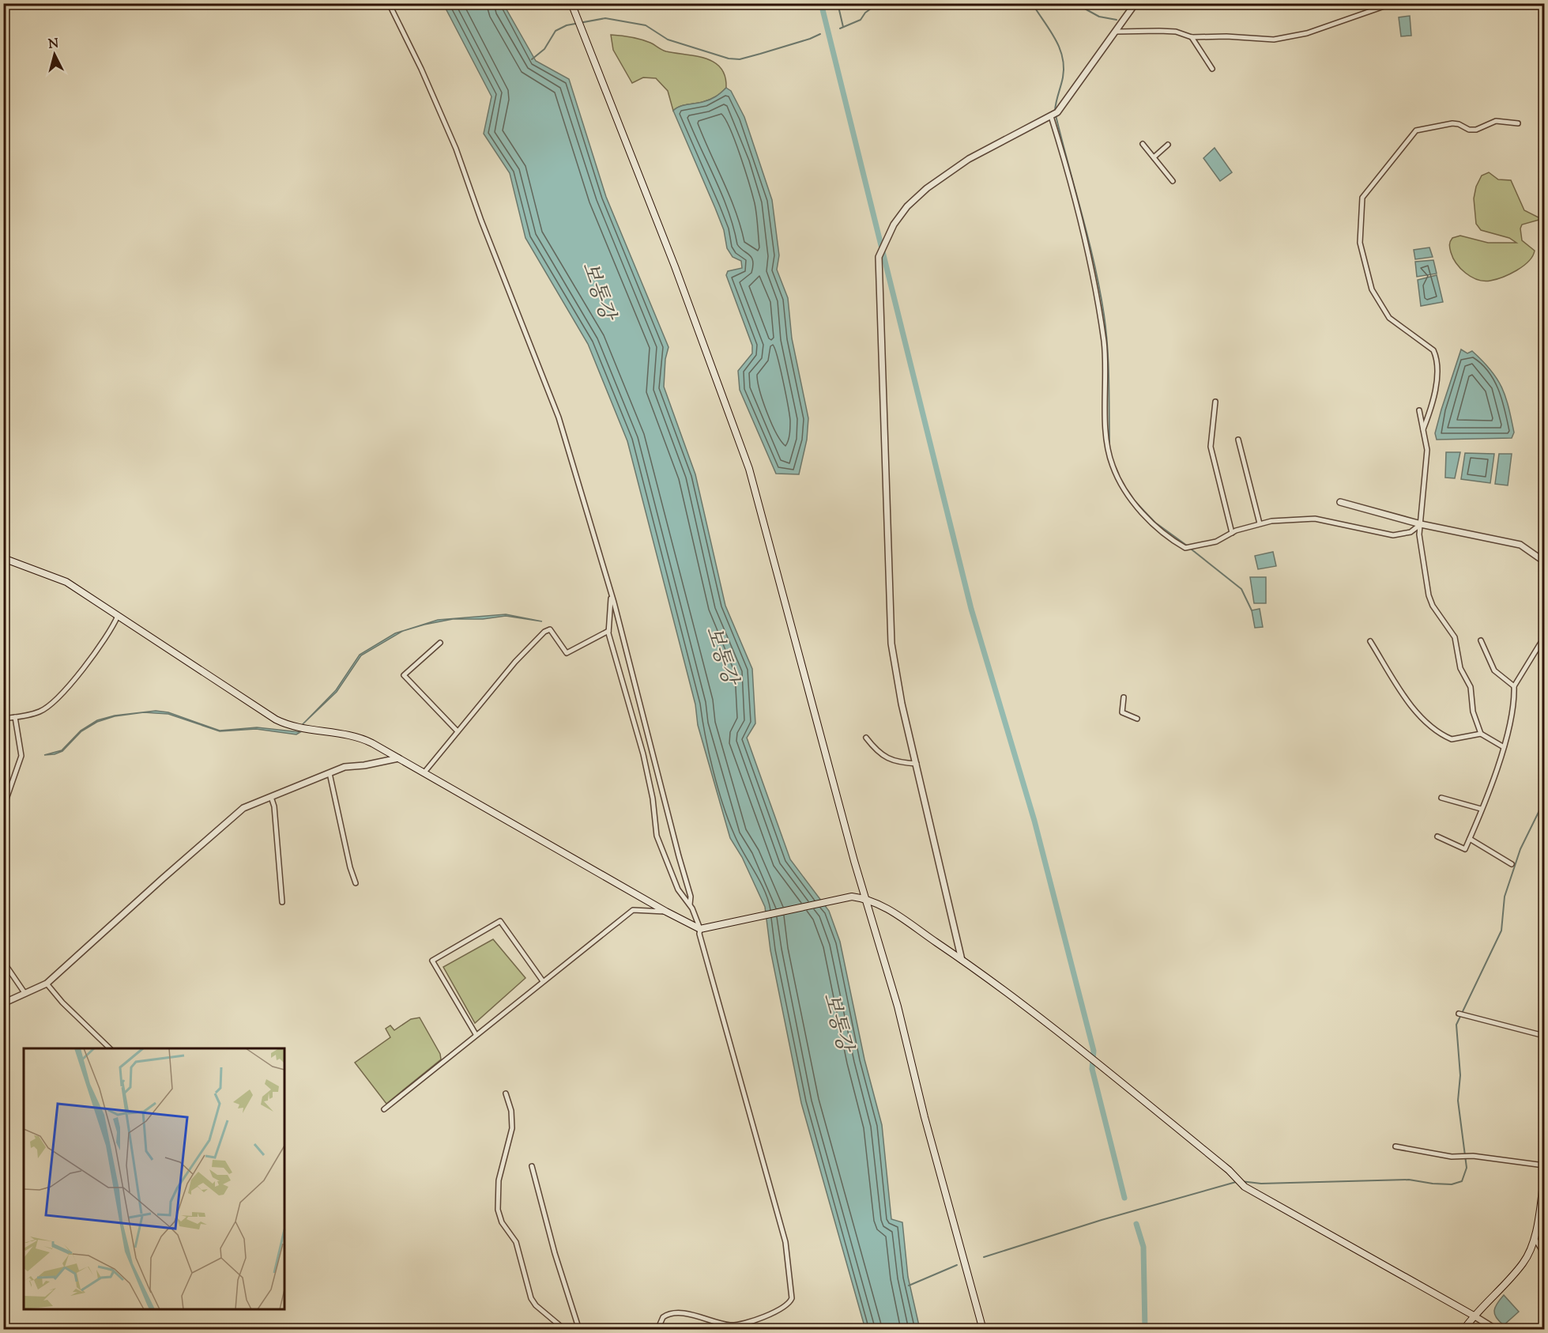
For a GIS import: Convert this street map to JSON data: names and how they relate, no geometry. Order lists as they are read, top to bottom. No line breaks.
{"water":["보통강"],"north":"top"}
